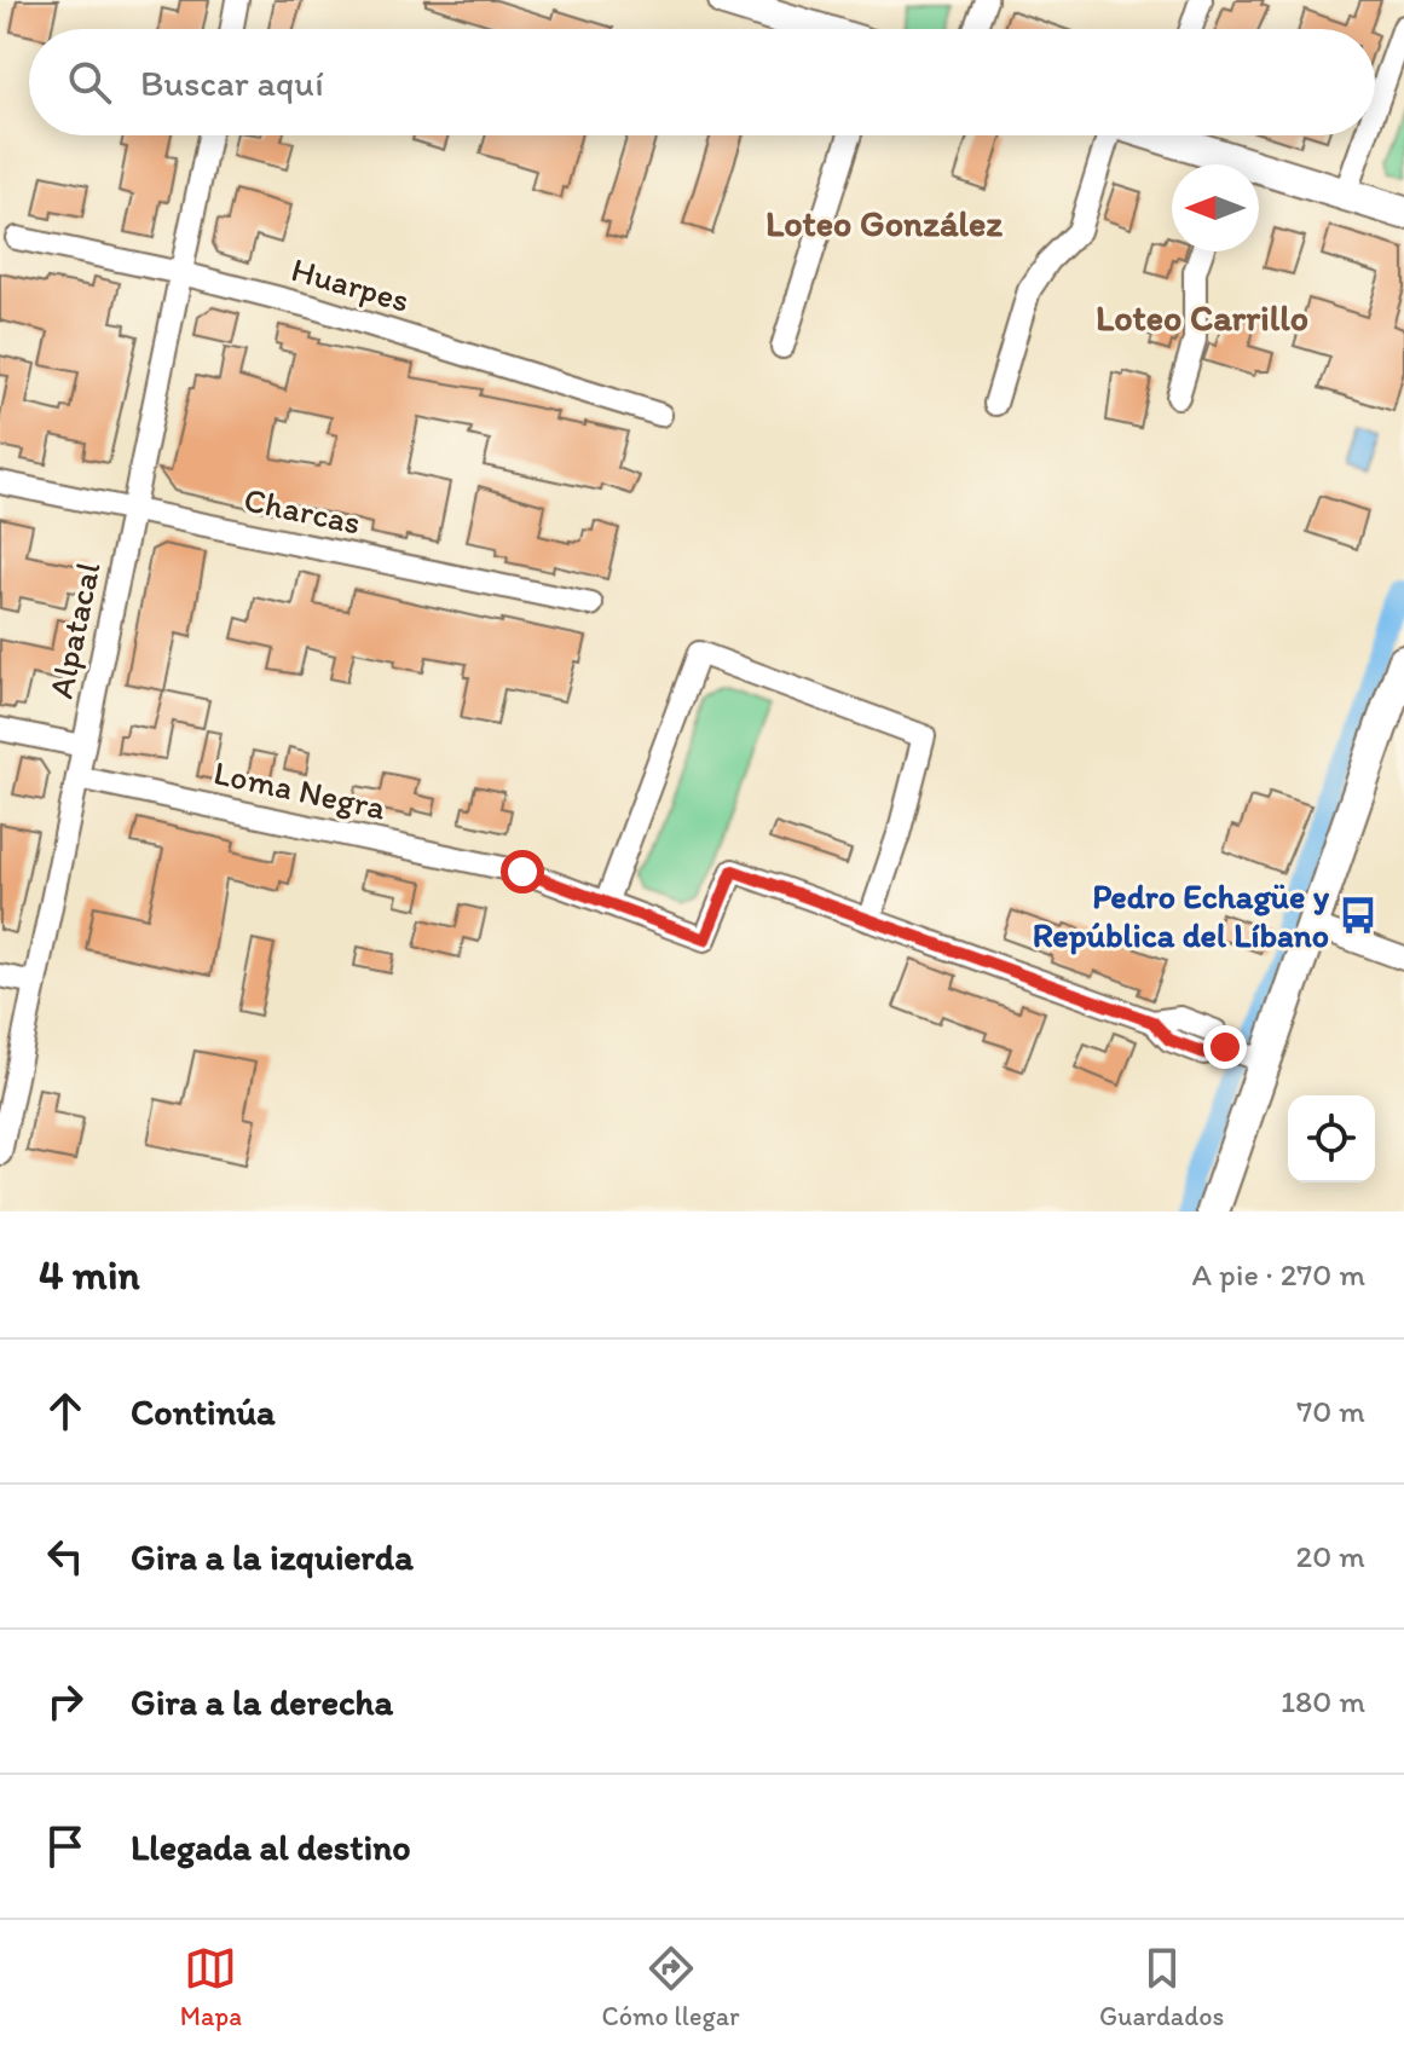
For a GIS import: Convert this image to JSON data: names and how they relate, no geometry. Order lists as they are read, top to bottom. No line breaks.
{"streets":{"street":["Huarpes","Charcas","Alpatacal","Loma Negra"]},"crossings":[["Huarpes","Alpatacal"],["Charcas","Alpatacal"],["Alpatacal","Loma Negra"]],"districts":["Loteo González","Loteo Carrillo"],"places":{"bus stop":["Pedro Echagüe y República del Líbano"]},"north":"left","page":{"search":"Buscar aquí","heading":["4 min","A pie · 270 m"],"list":[["Continúa","70 m"],["Gira a la izquierda","20 m"],["Gira a la derecha","180 m"],"Llegada al destino"],"nav":["Mapa","Cómo llegar","Guardados"]}}
